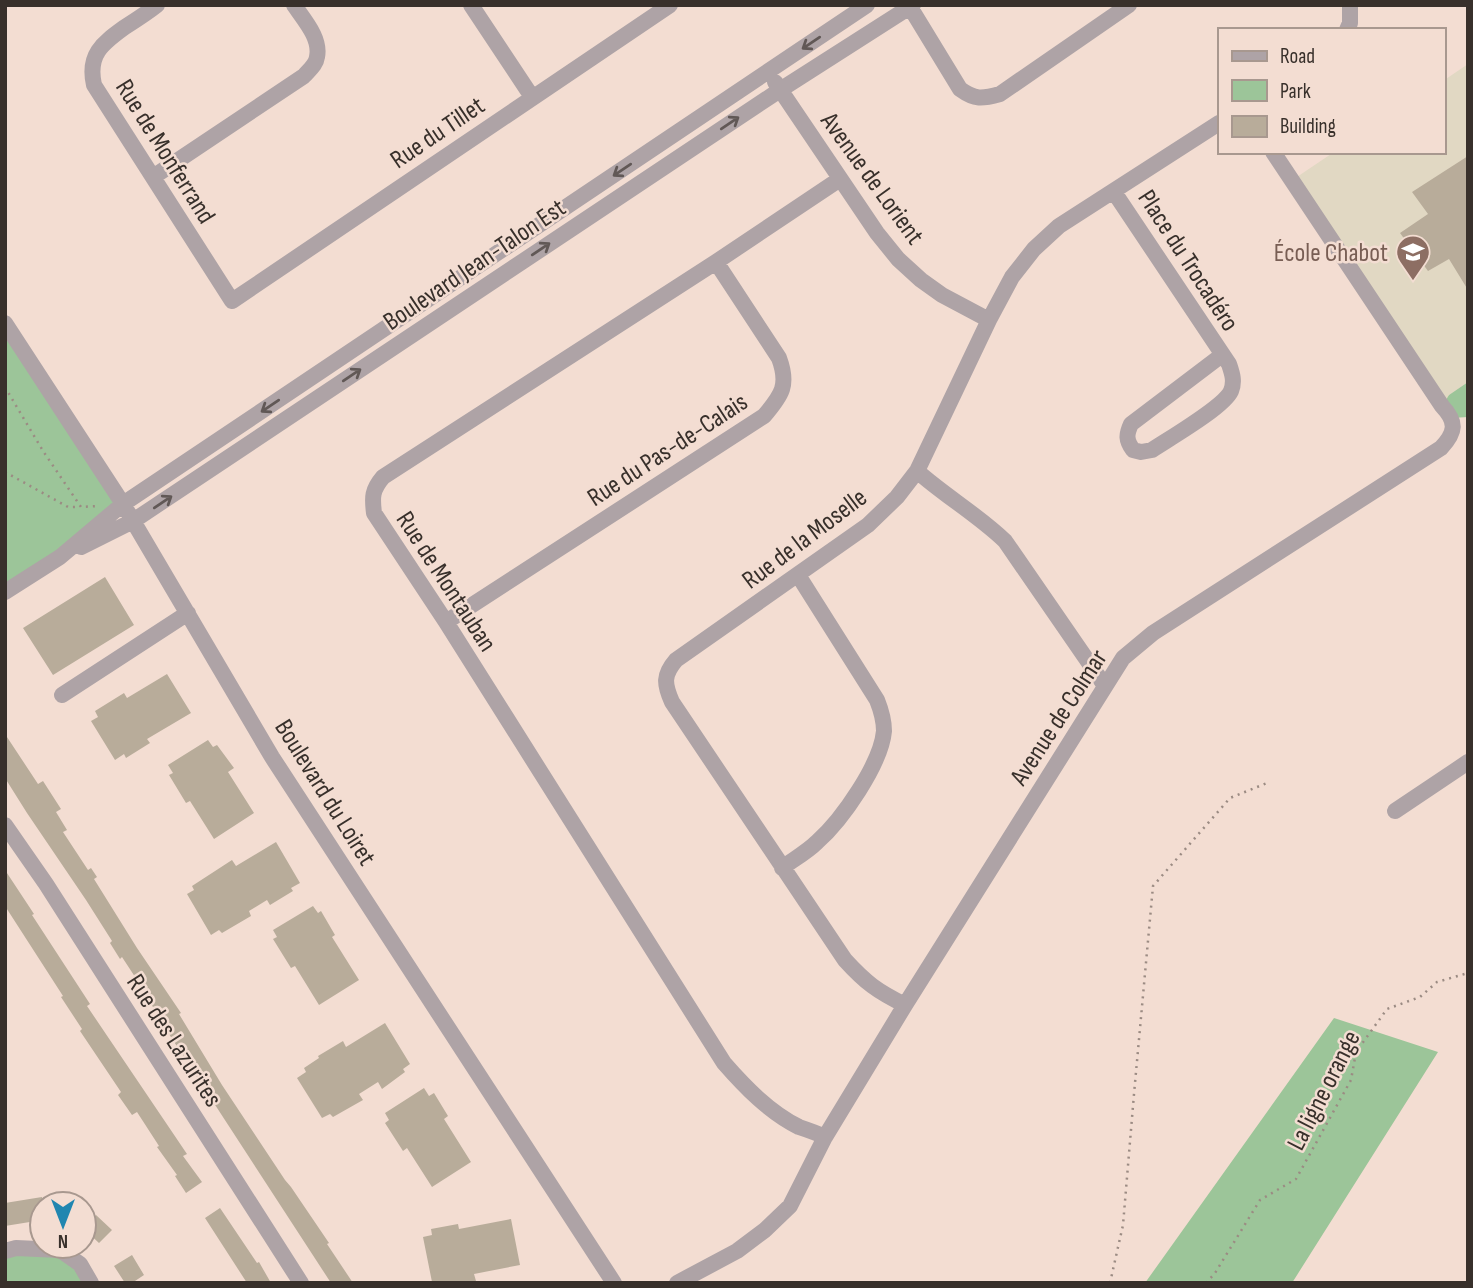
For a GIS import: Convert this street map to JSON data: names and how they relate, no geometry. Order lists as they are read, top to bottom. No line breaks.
{"streets":{"street":["Rue du Tillet","Rue de Monferrand","Avenue de Lorient","Place du Trocadéro","Boulevard Jean-Talon Est","Rue du Pas-de-Calais","Rue de la Moselle","Rue de Montauban","Avenue de Colmar","Boulevard du Loiret","Rue des Lazurites"],"path":["La ligne orange"]},"crossings":[["Rue du Tillet","Rue de Monferrand"],["Avenue de Lorient","Boulevard Jean-Talon Est"],["Avenue de Lorient","Rue de la Moselle"],["Avenue de Lorient","Rue de Montauban"],["Place du Trocadéro","Rue de la Moselle"],["Boulevard Jean-Talon Est","Boulevard du Loiret"],["Rue du Pas-de-Calais","Rue de Montauban"],["Rue de la Moselle","Avenue de Colmar"],["Rue de Montauban","Avenue de Colmar"]],"places":{"school or university":["École Chabot"]},"legend":["Road","Park","Building"],"north":"bottom"}
